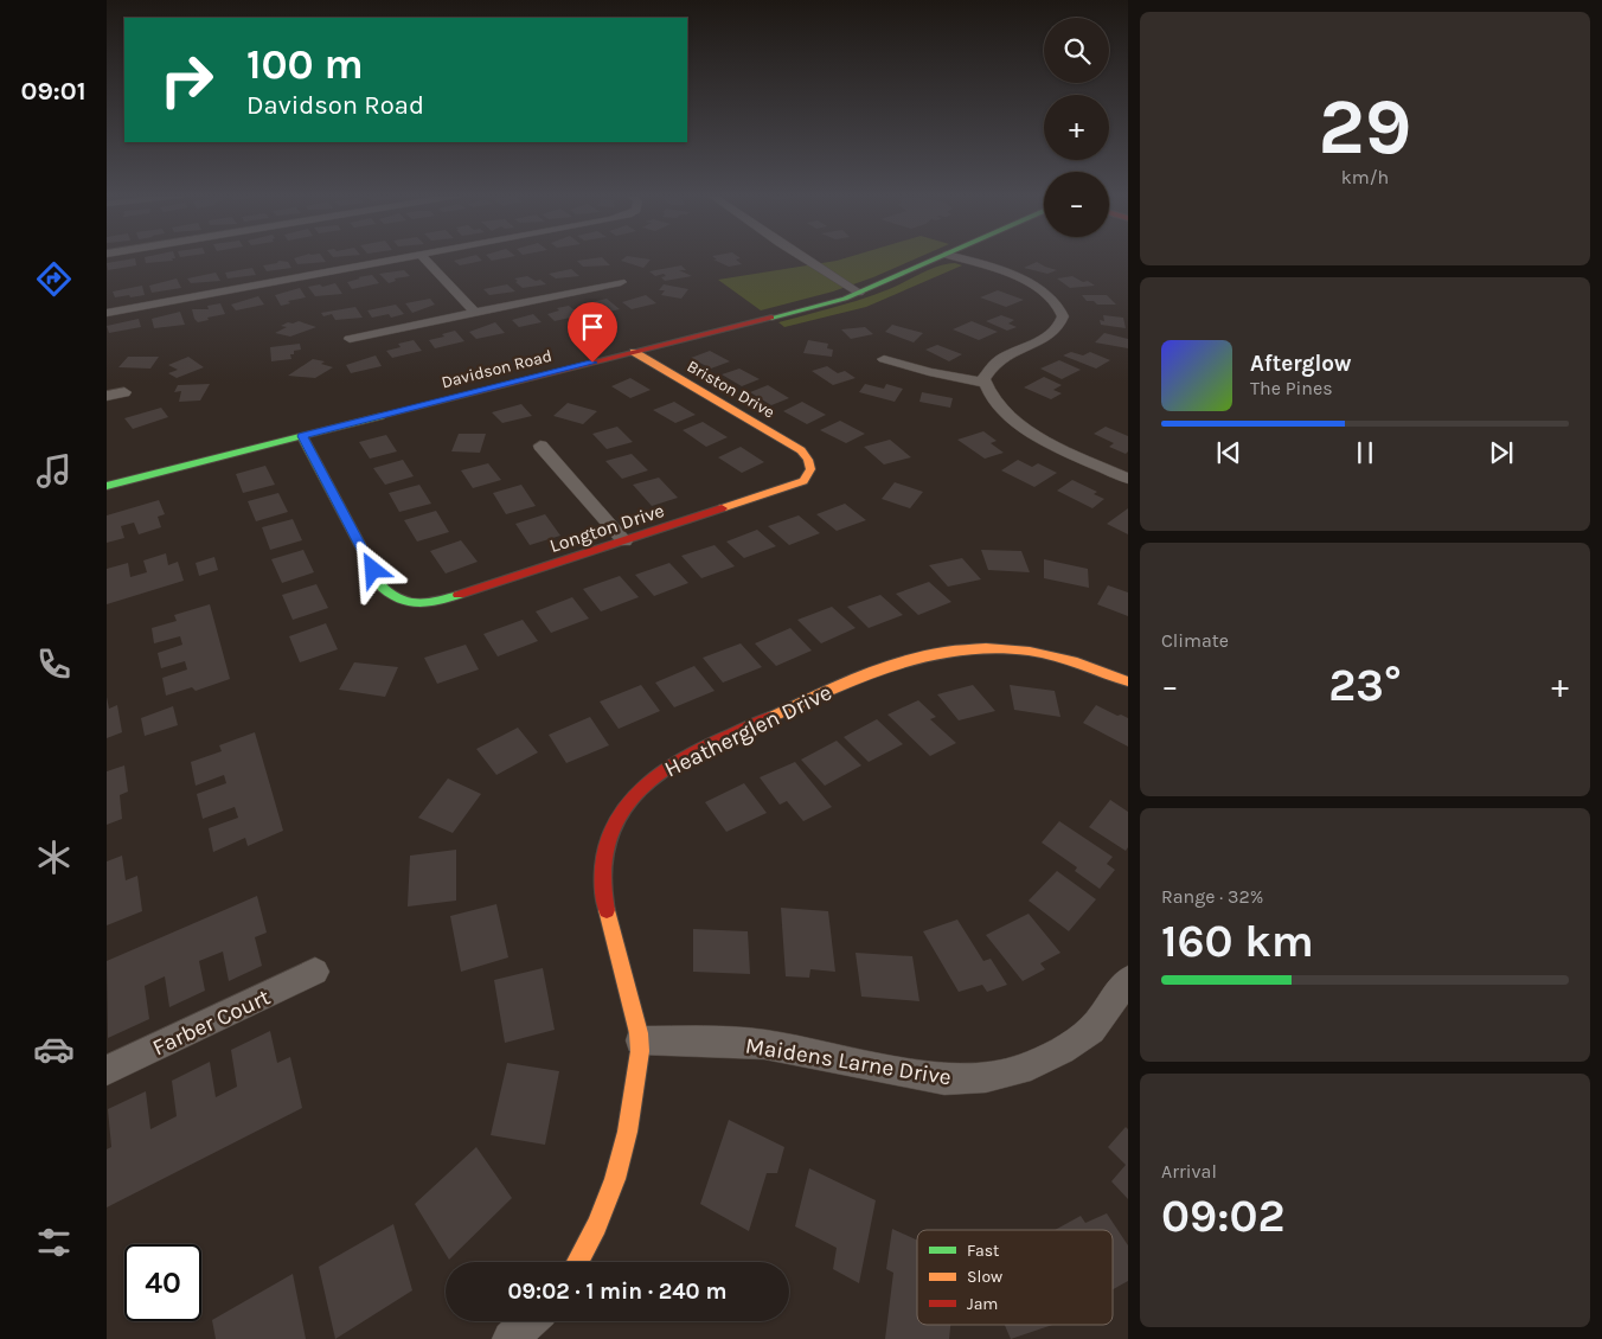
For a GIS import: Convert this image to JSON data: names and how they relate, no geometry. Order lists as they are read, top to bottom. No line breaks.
{"streets":{"street":["Davidson Road","Briston Drive","Longton Drive","Heatherglen Drive","Farber Court","Maidens Larne Drive"]},"crossings":[["Davidson Road","Briston Drive"],["Davidson Road","Longton Drive"],["Briston Drive","Longton Drive"],["Heatherglen Drive","Maidens Larne Drive"]],"legend":["Fast","Slow","Jam"],"page":{"tabs":"09:01","tile":[["29","km/h"],"Climate",["Range · 32%","160 km"],["Arrival","09:02"]],"map_buttons":["+","−"],"turn":["100 m","Davidson Road"],"song":["Afterglow","The Pines"],"heat":["−","23°","+"],"limit":"40","trip":"09:02 · 1 min · 240 m"}}
